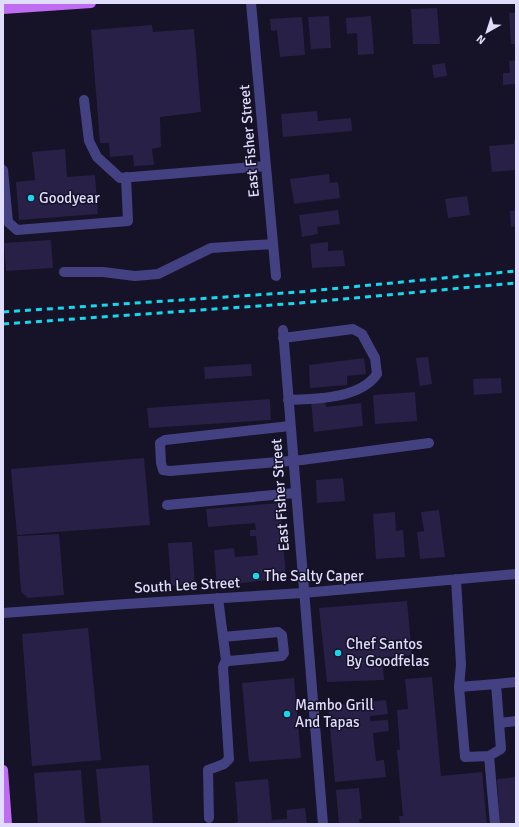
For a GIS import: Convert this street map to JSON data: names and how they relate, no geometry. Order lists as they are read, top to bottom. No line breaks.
{"streets":{"street":["East Fisher Street","South Lee Street"]},"crossings":[["East Fisher Street","South Lee Street"]],"places":["Goodyear","The Salty Caper","Chef Santos By Goodfelas","Mambo Grill And Tapas"],"north":"bottom left"}
